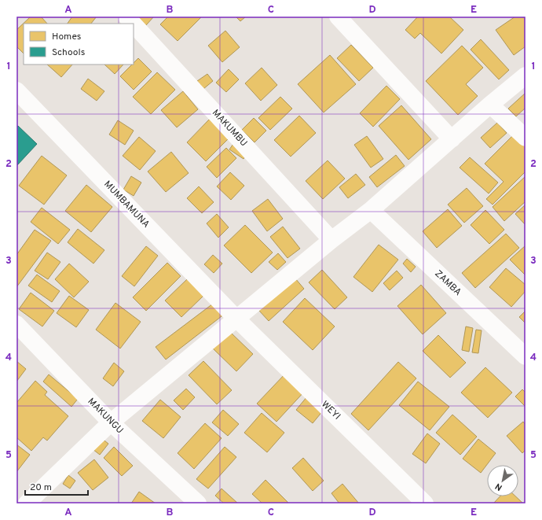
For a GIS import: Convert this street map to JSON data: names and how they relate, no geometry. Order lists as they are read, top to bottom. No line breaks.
{"streets":{"street":["MAKUMBU","MUMBAMUNA","ZAMBA","WEYI","MAKUNGU"]},"crossings":[["MUMBAMUNA","WEYI"]],"legend":["Homes","Schools"],"scale_bar":"20 m","north":"bottom left","grid":{"columns":["A","B","C","D","E"],"rows":["1","2","3","4","5"]}}
